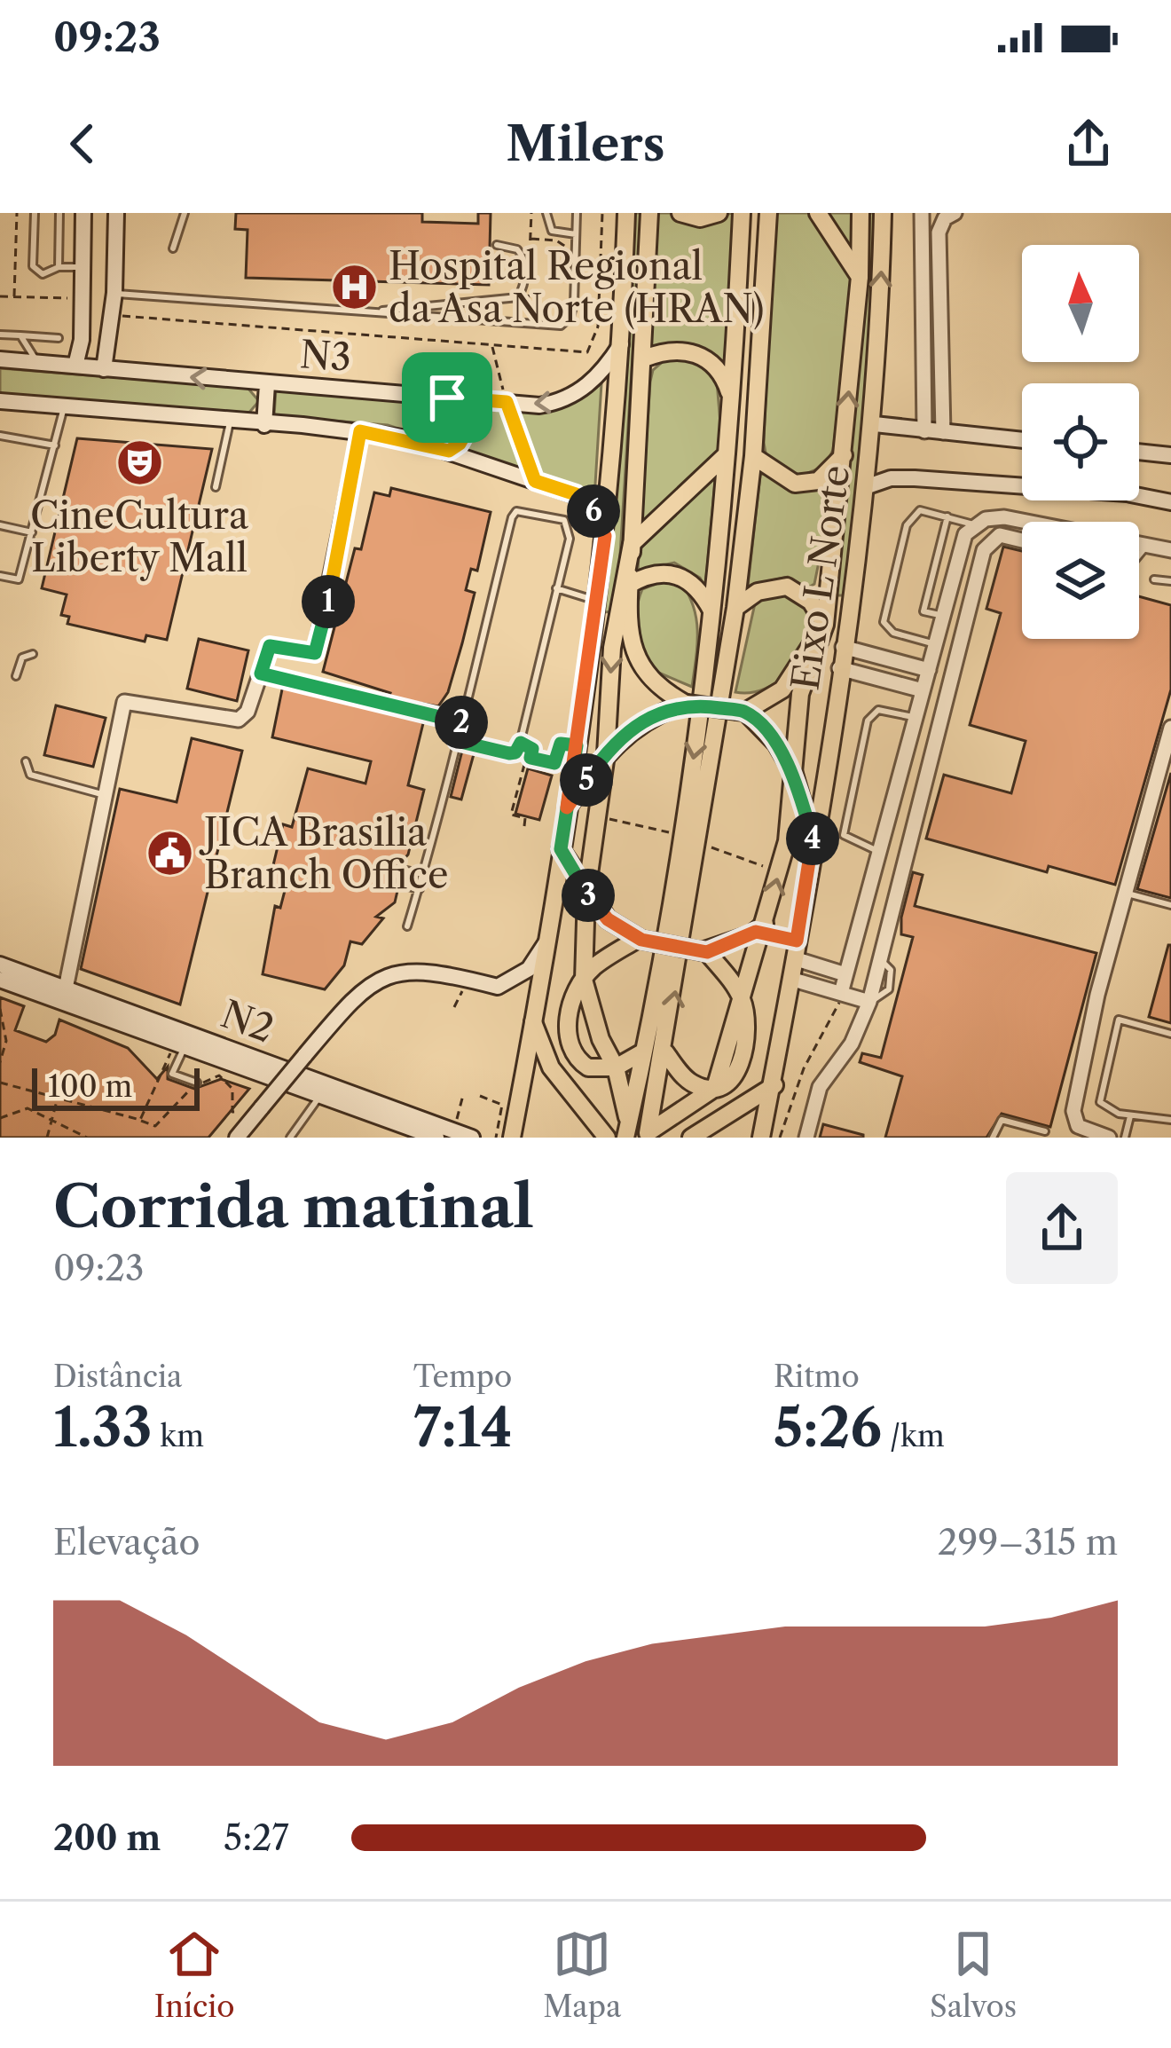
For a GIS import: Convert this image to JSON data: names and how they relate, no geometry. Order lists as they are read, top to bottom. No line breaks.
{"streets":{"main road":["N3","Eixo L Norte","N2"]},"places":{"hospital":["Hospital Regional da Asa Norte (HRAN)"],"theatre":["CineCultura Liberty Mall"],"public building":["JICA Brasilia Branch Office"]},"scale_bar":"100 m","north":"top","page":{"status":"09:23","header":"Milers","pins":["6","1","2","5","4","3"],"scale":"100 m","heading":["Corrida matinal","09:23"],"stats":[["Distância","1.33 km"],["Tempo","7:14"],["Ritmo","5:26 /km"]],"chart":["Elevação","299–315 m"],"list":[{"name":"200 m","note":"5:27"}],"tabs":["Início","Mapa","Salvos"]}}
